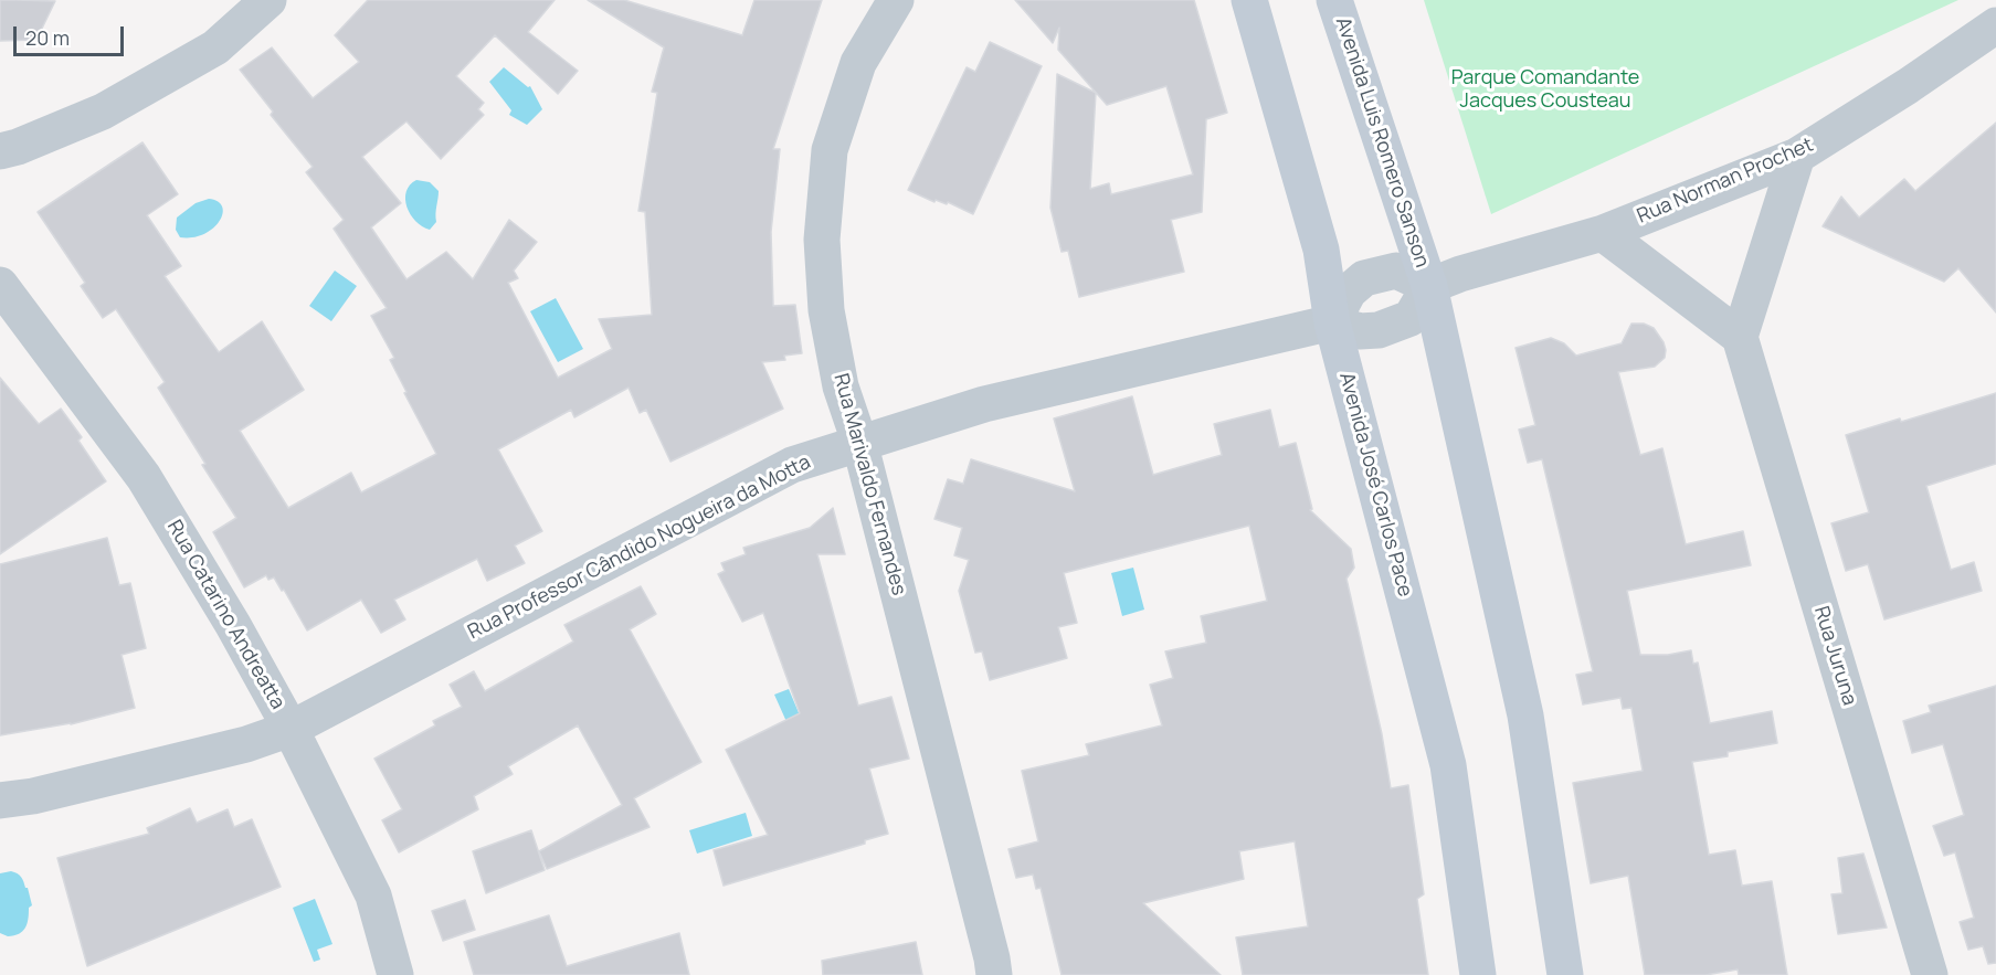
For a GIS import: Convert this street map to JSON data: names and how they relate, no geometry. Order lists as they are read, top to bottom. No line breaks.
{"streets":{"main road":["Avenida Luis Romero Sanson","Avenida José Carlos Pace"],"street":["Rua Norman Prochet","Rua Marivaldo Fernandes","Rua Professor Cândido Nogueira da Motta","Rua Catarino Andreatta","Rua Juruna"]},"crossings":[["Avenida Luis Romero Sanson","Rua Norman Prochet"],["Rua Marivaldo Fernandes","Rua Professor Cândido Nogueira da Motta"],["Avenida José Carlos Pace","Rua Professor Cândido Nogueira da Motta"],["Rua Professor Cândido Nogueira da Motta","Rua Catarino Andreatta"]],"parks":["Parque Comandante Jacques Cousteau"],"scale_bar":"20 m"}
